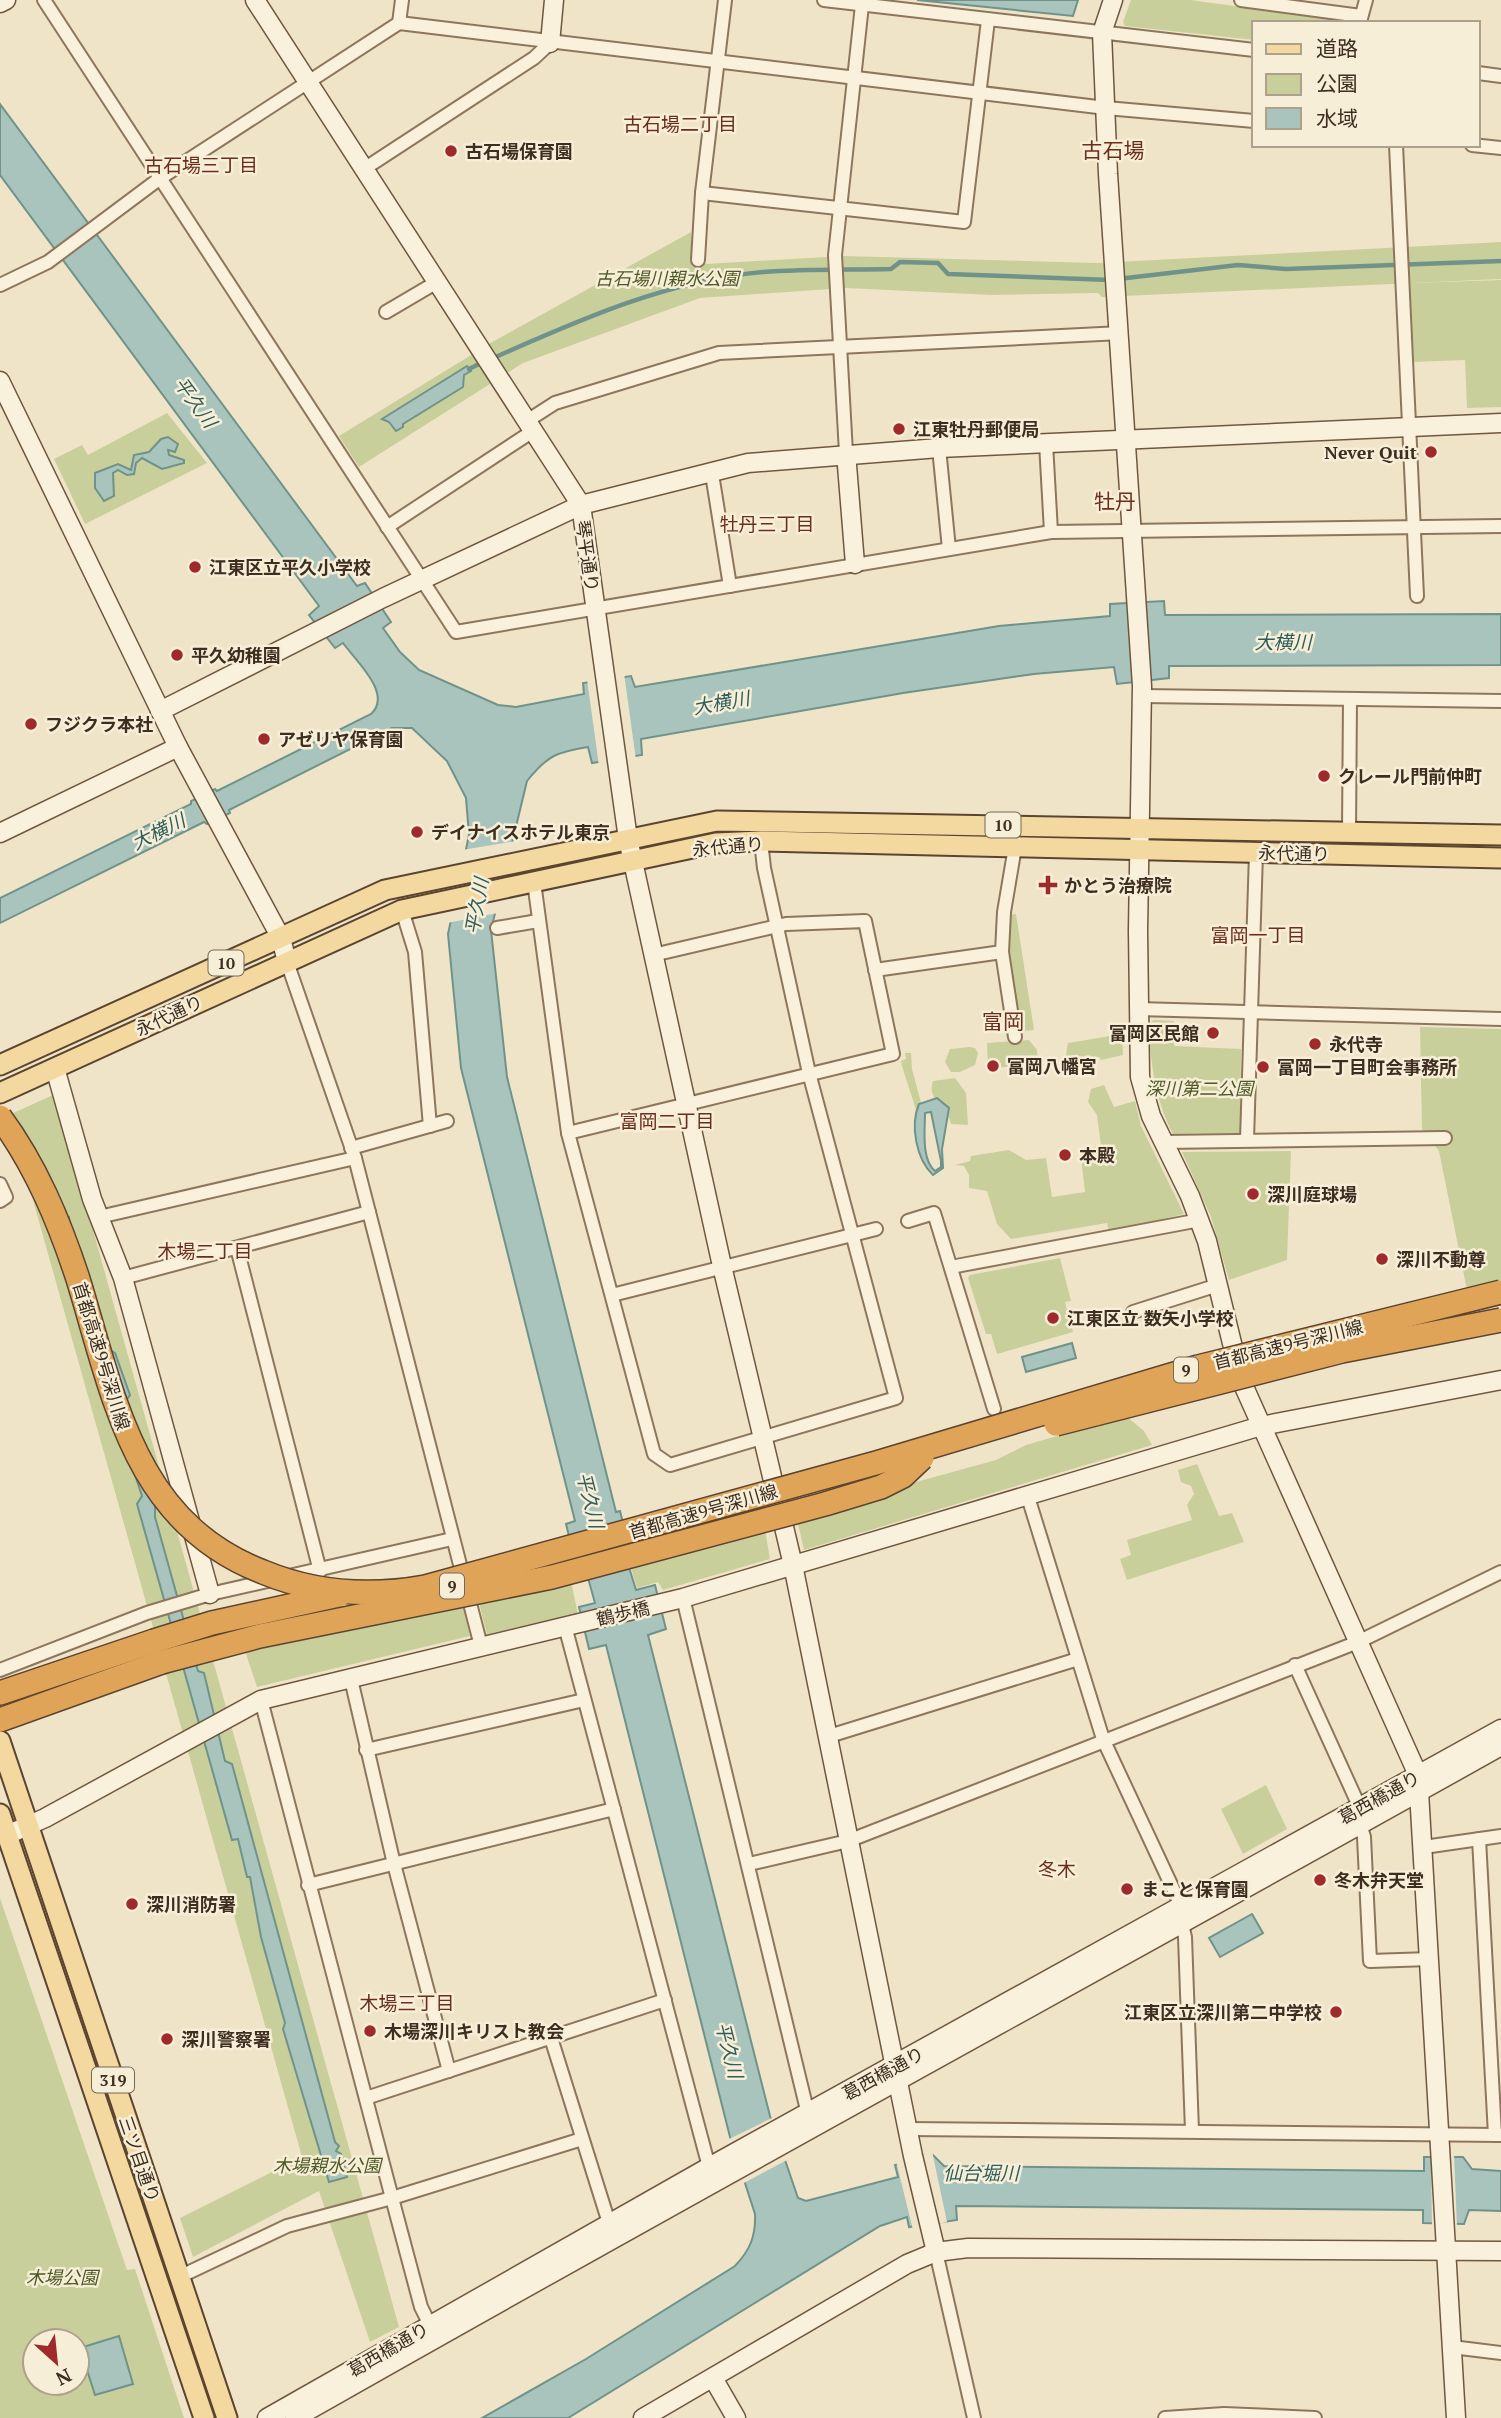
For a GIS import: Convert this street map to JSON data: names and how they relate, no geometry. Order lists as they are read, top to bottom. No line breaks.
{"streets":{"highway":["首都高速9号深川線","9"],"main road":["10","永代通り","319","三ツ目通り"],"street":["琴平通り","鶴歩橋","葛西橋通り"]},"crossings":[["琴平通り","永代通り"],["琴平通り","鶴歩橋"],["琴平通り","葛西橋通り"],["鶴歩橋","三ツ目通り"]],"districts":["古石場二丁目","古石場","古石場三丁目","牡丹","牡丹三丁目","富岡一丁目","富岡","富岡二丁目","木場二丁目","冬木","木場三丁目"],"water":["平久川","大横川","仙台堀川"],"parks":["古石場川親水公園","深川第二公園","木場親水公園","木場公園"],"places":{"other":["古石場保育園","江東牡丹郵便局","Never Quit","江東区立平久小学校","平久幼稚園","フジクラ本社","アゼリヤ保育園","クレール門前仲町","デイナイスホテル東京","富岡区民館","永代寺","富岡八幡宮","富岡一丁目町会事務所","本殿","深川庭球場","深川不動尊","江東区立 数矢小学校","冬木弁天堂","まこと保育園","深川消防署","江東区立深川第二中学校","木場深川キリスト教会","深川警察署"],"health":["かとう治療院"]},"legend":["道路","公園","水域"],"north":"bottom right"}
